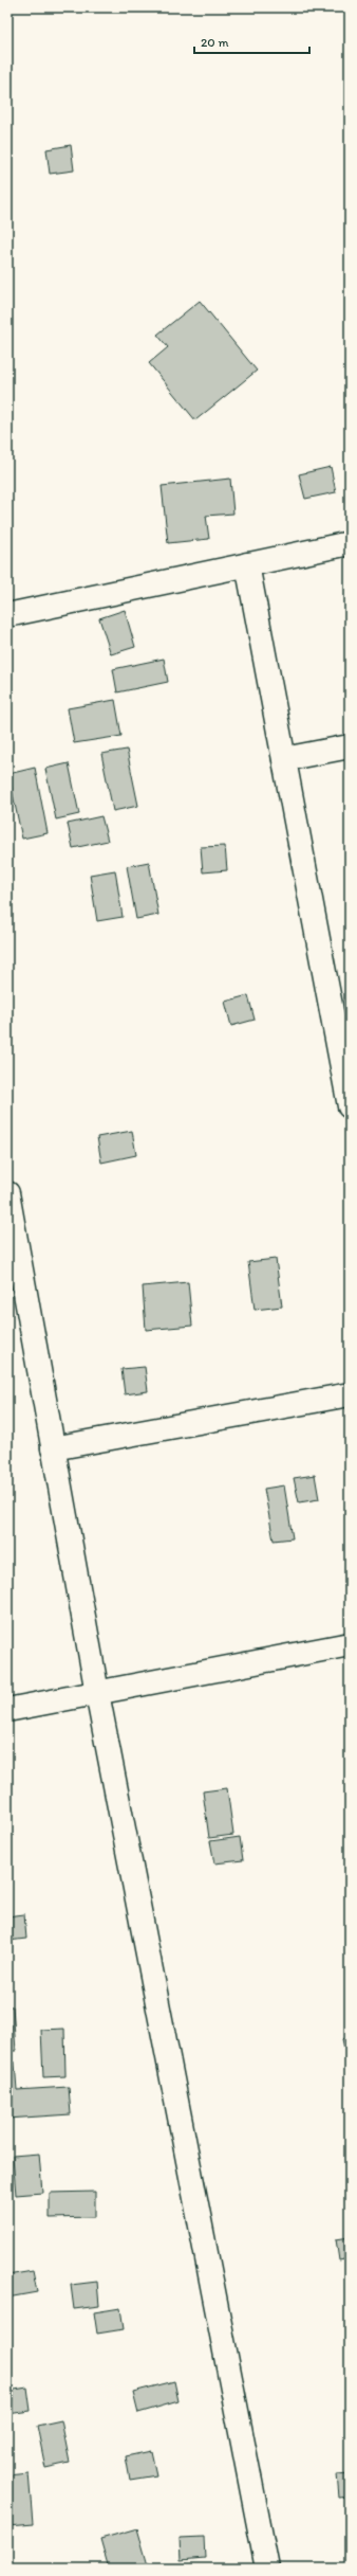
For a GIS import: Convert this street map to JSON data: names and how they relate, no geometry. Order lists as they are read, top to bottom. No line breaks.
{"scale_bar":"20 m"}
